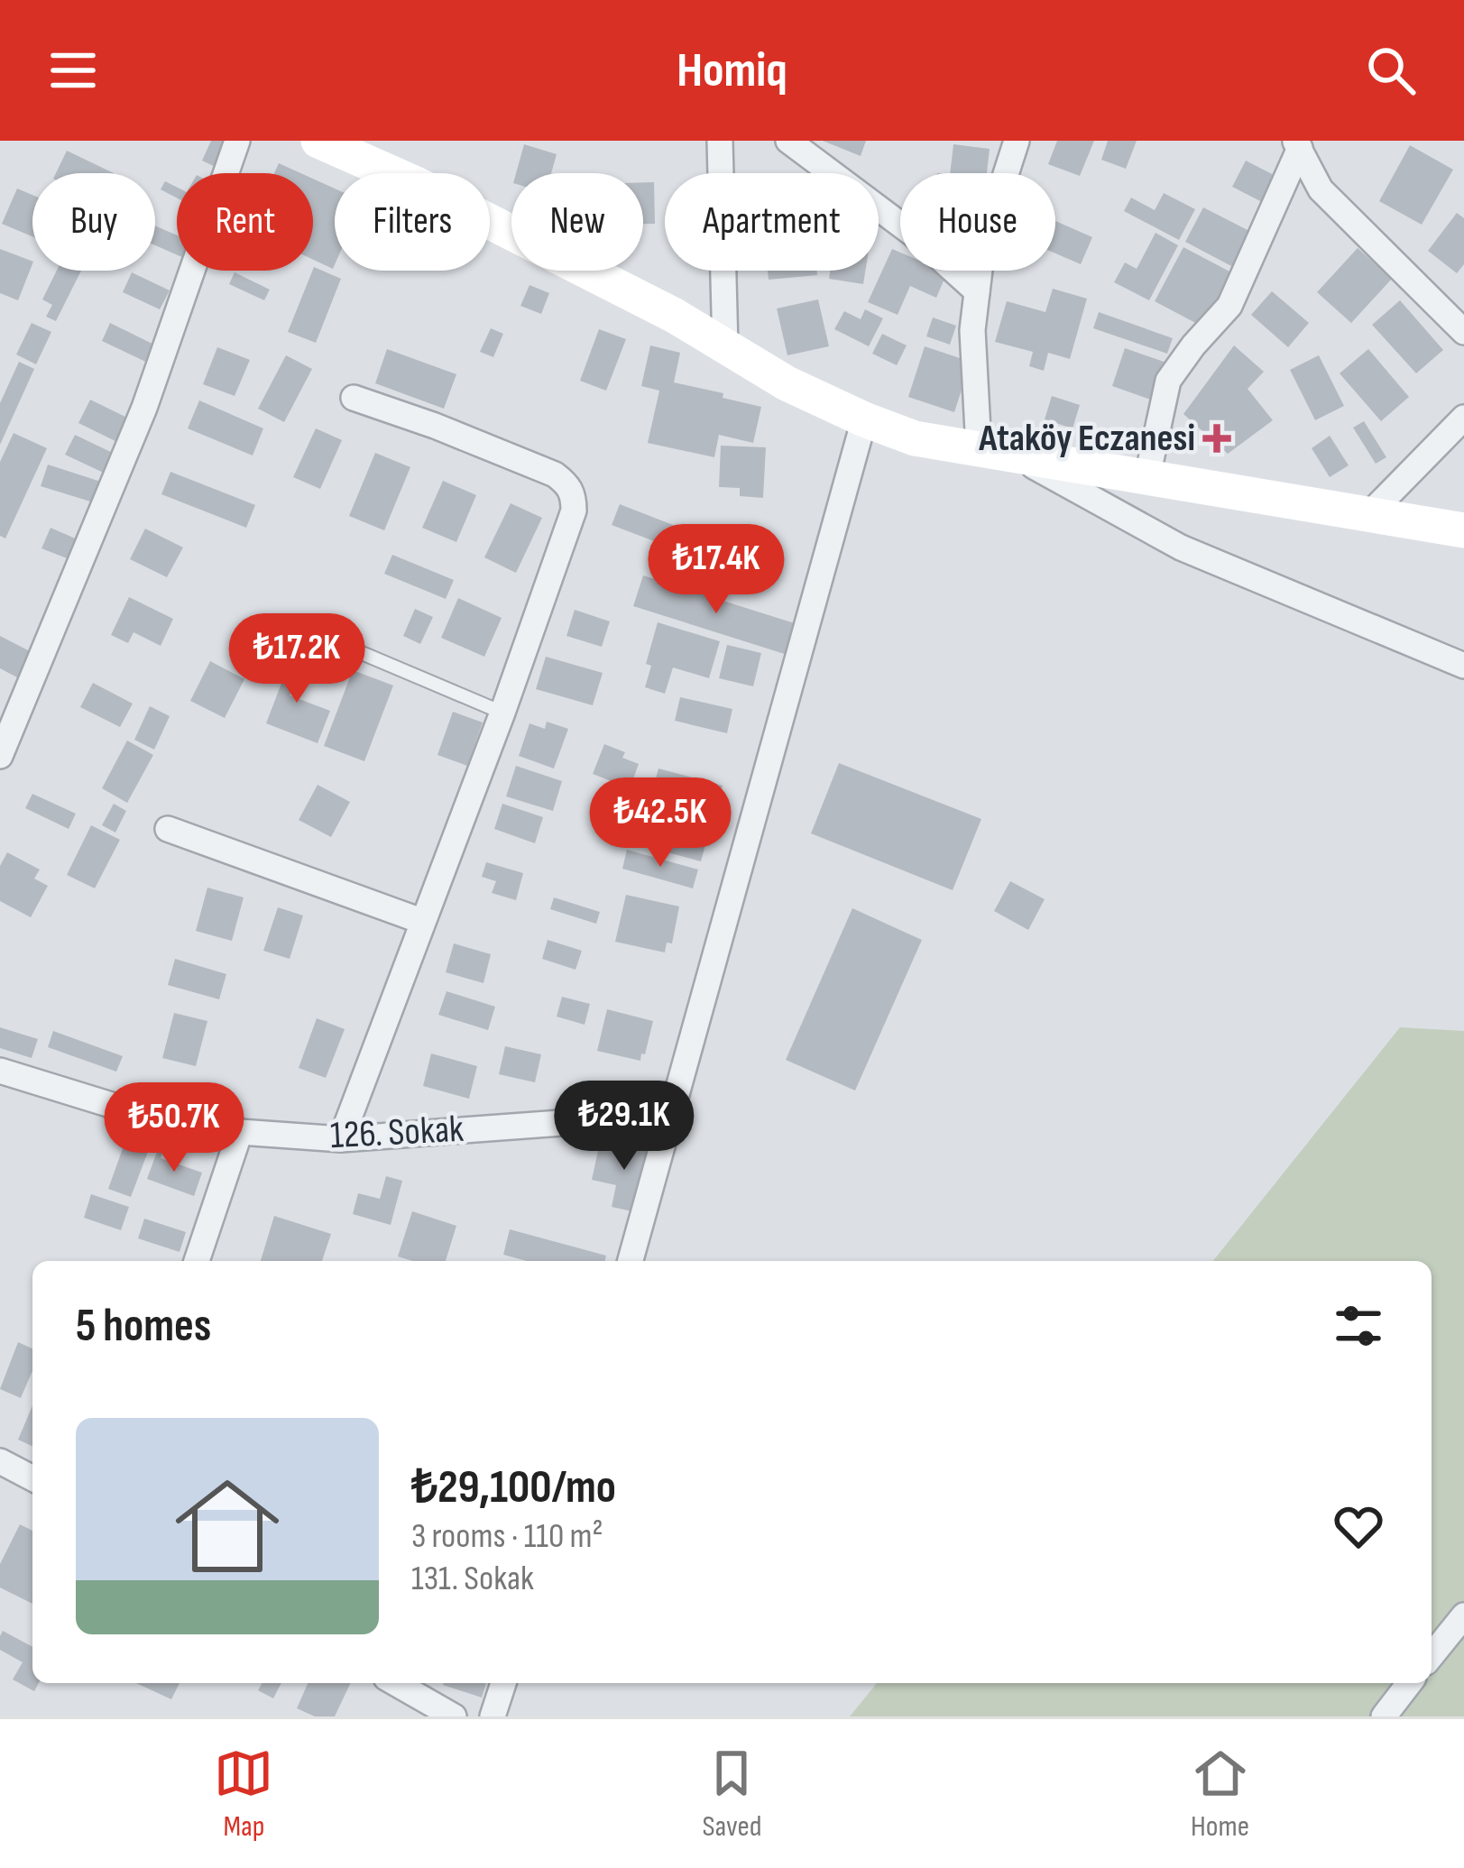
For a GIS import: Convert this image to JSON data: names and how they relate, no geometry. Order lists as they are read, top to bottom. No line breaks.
{"streets":{"street":["126. Sokak"]},"places":{"health":["Ataköy Eczanesi"]},"page":{"header":"Homiq","chip":["Buy","Rent","Filters","New","Apartment","House"],"price":["₺17.4K","₺17.2K","₺42.5K","₺29.1K","₺50.7K"],"heading":"5 homes","list":[{"name":"₺29,100/mo","note":"3 rooms · 110 m² · 131. Sokak"}],"tabs":["Map","Saved","Home"]}}
